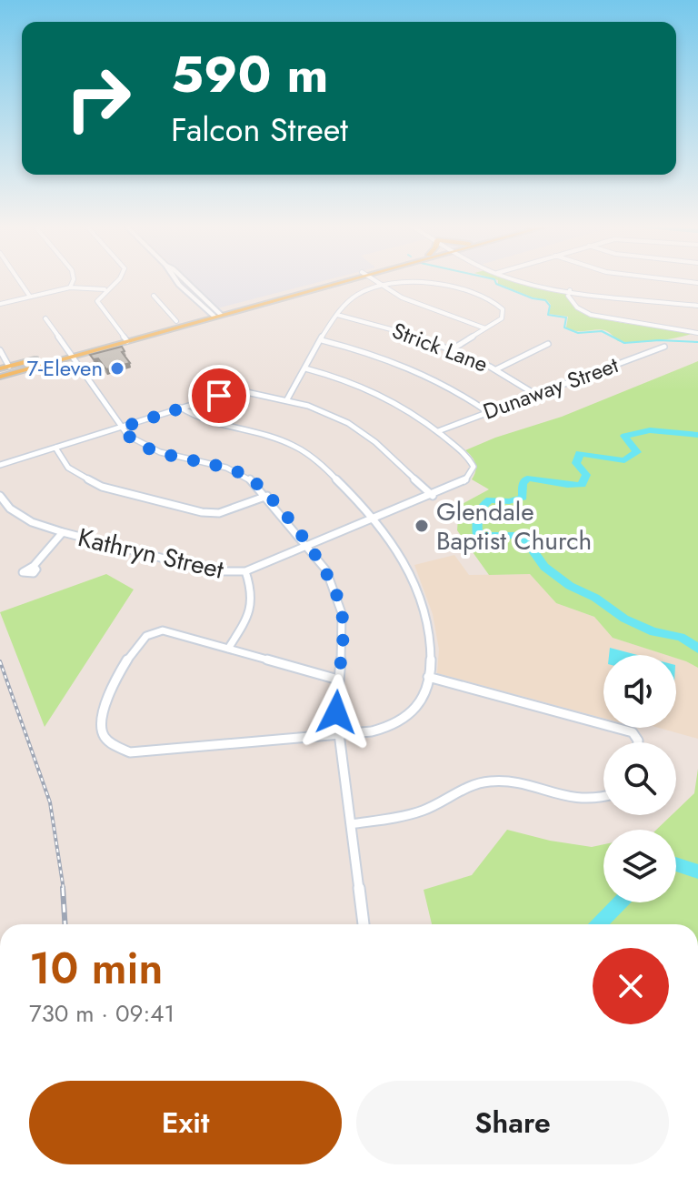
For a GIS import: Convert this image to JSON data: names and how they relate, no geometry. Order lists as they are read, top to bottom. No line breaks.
{"streets":{"street":["Strick Lane","Dunaway Street","Kathryn Street"]},"crossings":[["Strick Lane","Dunaway Street"],["Dunaway Street","Kathryn Street"]],"places":["7-Eleven","Glendale Baptist Church"],"page":{"turn":["590 m","Falcon Street"],"heading":["10 min","730 m · 09:41"],"buttons":["Exit","Share"]}}
